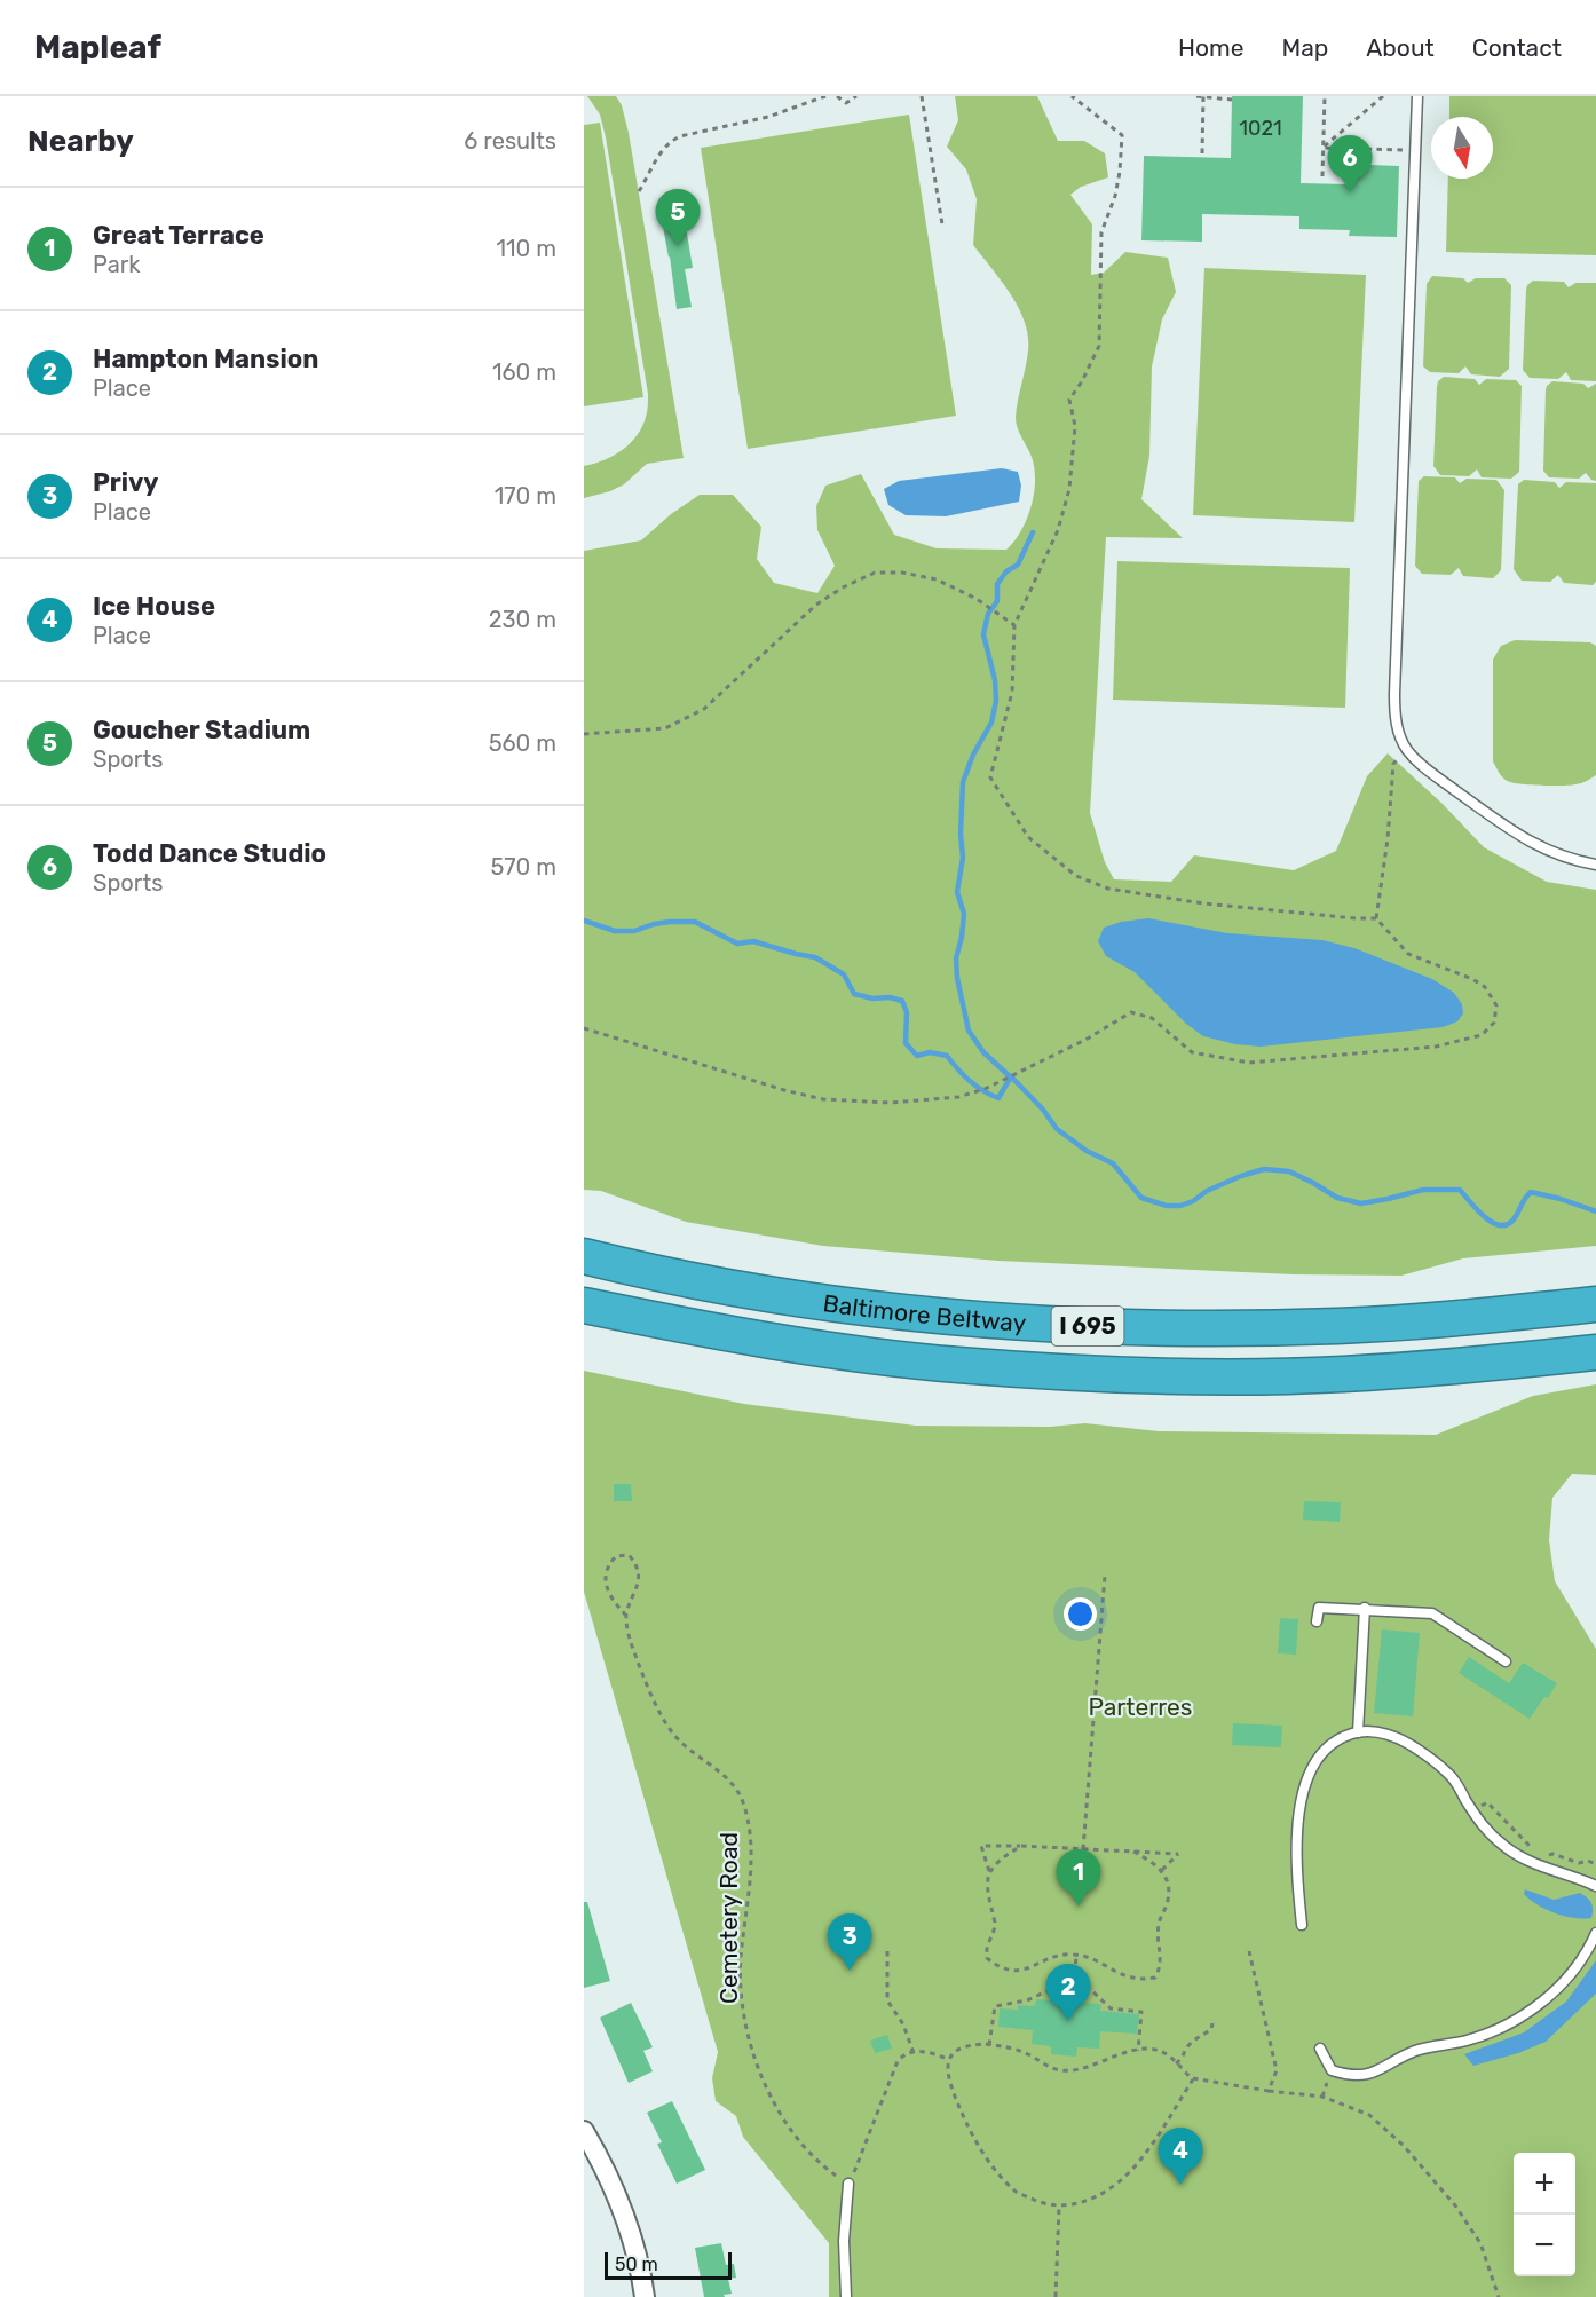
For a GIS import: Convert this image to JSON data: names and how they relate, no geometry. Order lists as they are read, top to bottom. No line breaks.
{"streets":{"highway":["Baltimore Beltway","I 695"],"path":["Cemetery Road"]},"parks":["Parterres"],"house_numbers":["1021"],"scale_bar":"50 m","north":"bottom","page":{"header":"Mapleaf","nav":["Home","Map","About","Contact"],"heading":["Nearby","6 results"],"pins":["6","5","1","3","2","4"],"list":[{"mark":"1","name":"Great Terrace","note":"Park","value":"110 m"},{"mark":"2","name":"Hampton Mansion","note":"Place","value":"160 m"},{"mark":"3","name":"Privy","note":"Place","value":"170 m"},{"mark":"4","name":"Ice House","note":"Place","value":"230 m"},{"mark":"5","name":"Goucher Stadium","note":"Sports","value":"560 m"},{"mark":"6","name":"Todd Dance Studio","note":"Sports","value":"570 m"}],"map_buttons":["+","−"],"scale":"50 m"}}
